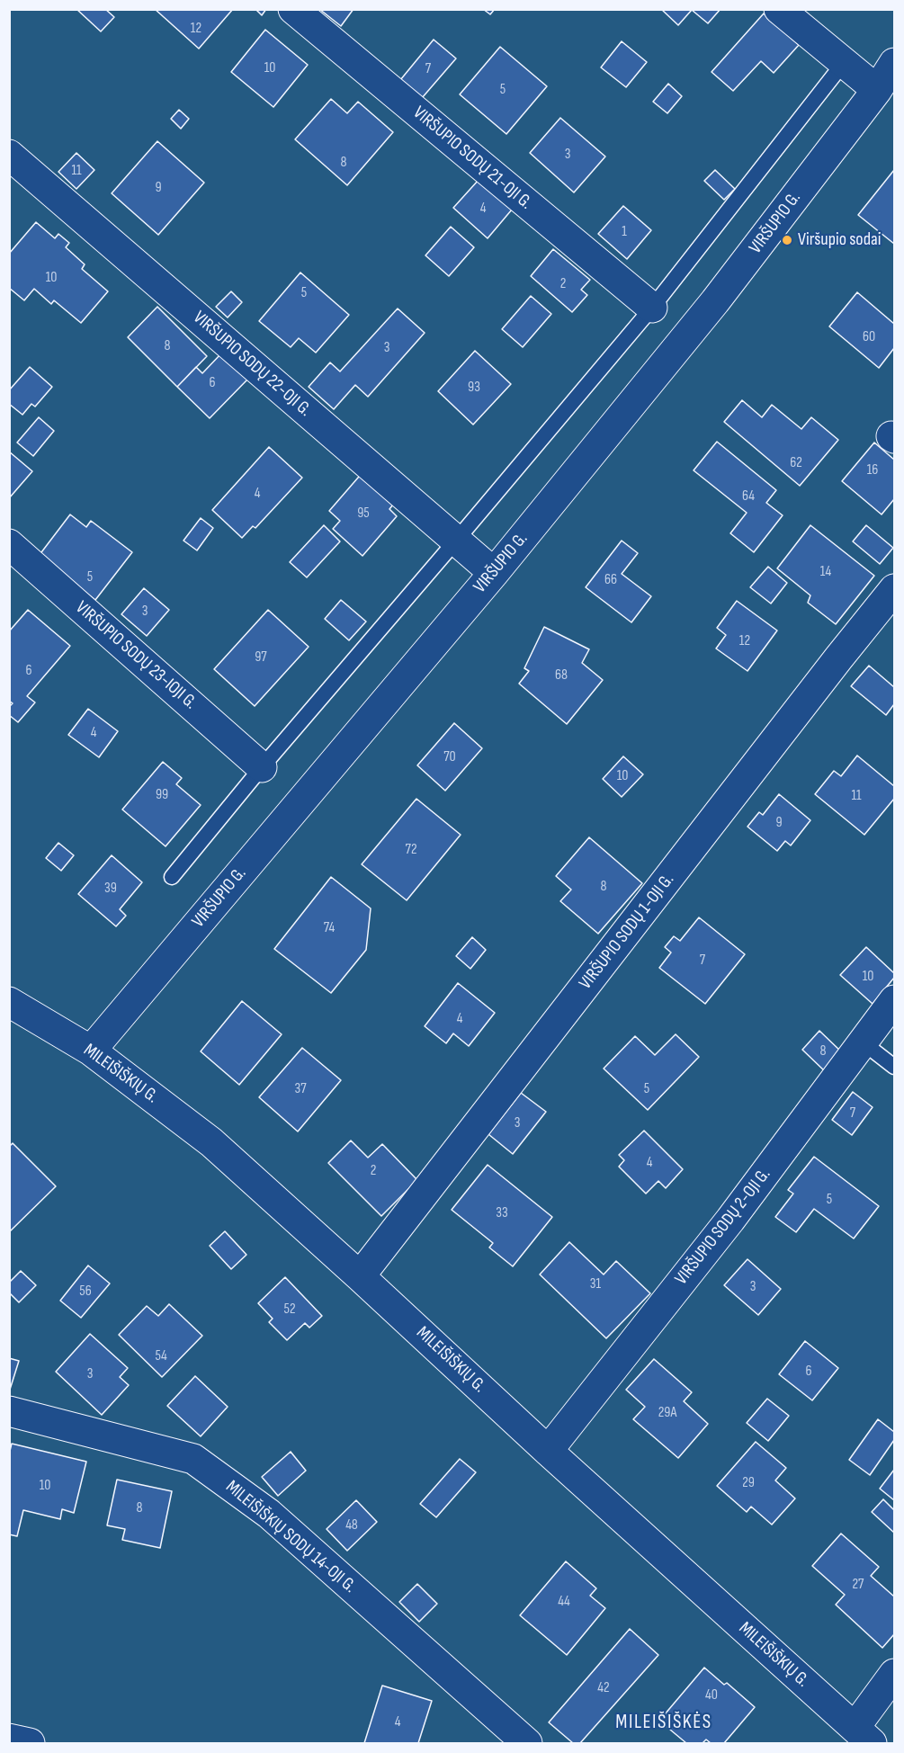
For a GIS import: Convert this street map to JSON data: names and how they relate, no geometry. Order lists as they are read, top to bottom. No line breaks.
{"streets":{"street":["VIRŠUPIO SODŲ 21-OJI G.","VIRŠUPIO G.","VIRŠUPIO SODŲ 22-OJI G.","VIRŠUPIO SODŲ 23-IOJI G.","VIRŠUPIO SODŲ 1-OJI G.","MILEIŠIŠKIŲ G.","VIRŠUPIO SODŲ 2-OJI G.","MILEIŠIŠKIŲ SODŲ 14-OJI G."]},"crossings":[["VIRŠUPIO G.","VIRŠUPIO SODŲ 22-OJI G."],["VIRŠUPIO G.","MILEIŠIŠKIŲ G."],["VIRŠUPIO SODŲ 1-OJI G.","MILEIŠIŠKIŲ G."],["MILEIŠIŠKIŲ G.","VIRŠUPIO SODŲ 2-OJI G."]],"districts":["MILEIŠIŠKĖS"],"places":["Viršupio sodai"],"house_numbers":["12","10","7","5","3","8","11","9","4","1","10","2","5","60","8","3","6","93","62","16","4","64","95","14","5","66","3","12","97","6","68","4","70","10","99","11","9","72","8","39","74","7","10","4","8","37","5","7","3","4","2","5","33","31","3","56","52","54","6","3","29A","29","10","8","48","27","44","42","40","4"]}
